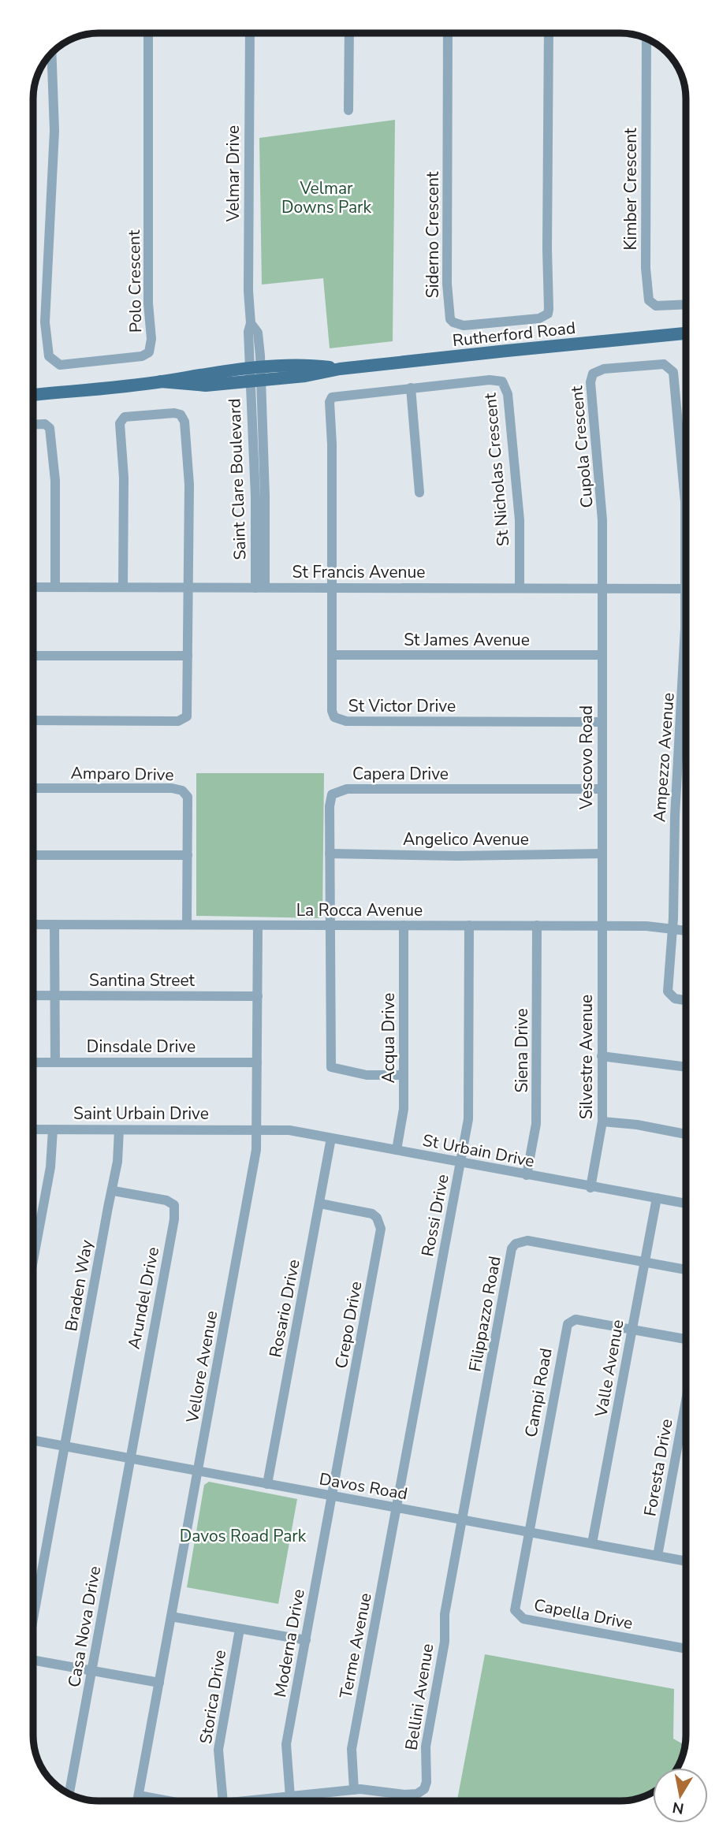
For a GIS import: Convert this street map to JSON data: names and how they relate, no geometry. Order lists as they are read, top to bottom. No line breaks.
{"streets":{"main road":["Rutherford Road"],"street":["Velmar Drive","Kimber Crescent","Siderno Crescent","Polo Crescent","Cupola Crescent","St Nicholas Crescent","Saint Clare Boulevard","St Francis Avenue","St James Avenue","St Victor Drive","Vescovo Road","Ampezzo Avenue","Amparo Drive","Capera Drive","Angelico Avenue","La Rocca Avenue","Santina Street","Acqua Drive","Dinsdale Drive","Siena Drive","Silvestre Avenue","Saint Urbain Drive","St Urbain Drive","Rossi Drive","Braden Way","Arundel Drive","Rosario Drive","Filippazzo Road","Crepo Drive","Vellore Avenue","Valle Avenue","Campi Road","Foresta Drive","Davos Road","Capella Drive","Casa Nova Drive","Moderna Drive","Terme Avenue","Storica Drive","Bellini Avenue"]},"crossings":[["Velmar Drive","Rutherford Road"],["Velmar Drive","Saint Clare Boulevard"],["Rutherford Road","Saint Clare Boulevard"],["Cupola Crescent","St Francis Avenue"],["Cupola Crescent","Vescovo Road"],["St Nicholas Crescent","St Francis Avenue"],["St Nicholas Crescent","St Victor Drive"],["Saint Clare Boulevard","St Francis Avenue"],["St Francis Avenue","St Victor Drive"],["St Francis Avenue","Vescovo Road"],["St James Avenue","St Victor Drive"],["St James Avenue","Vescovo Road"],["St Victor Drive","Vescovo Road"],["Vescovo Road","Capera Drive"],["Vescovo Road","Angelico Avenue"],["Vescovo Road","La Rocca Avenue"],["Vescovo Road","Silvestre Avenue"],["Ampezzo Avenue","La Rocca Avenue"],["Amparo Drive","La Rocca Avenue"],["Capera Drive","Angelico Avenue"],["Capera Drive","La Rocca Avenue"],["Capera Drive","Acqua Drive"],["La Rocca Avenue","Acqua Drive"],["La Rocca Avenue","Siena Drive"],["La Rocca Avenue","Silvestre Avenue"],["La Rocca Avenue","Rossi Drive"],["La Rocca Avenue","Vellore Avenue"],["Santina Street","Vellore Avenue"],["Acqua Drive","St Urbain Drive"],["Dinsdale Drive","Vellore Avenue"],["Siena Drive","St Urbain Drive"],["Silvestre Avenue","St Urbain Drive"],["Saint Urbain Drive","St Urbain Drive"],["Saint Urbain Drive","Braden Way"],["Saint Urbain Drive","Vellore Avenue"],["St Urbain Drive","Rossi Drive"],["St Urbain Drive","Rosario Drive"],["St Urbain Drive","Vellore Avenue"],["St Urbain Drive","Valle Avenue"],["Rossi Drive","Davos Road"],["Rossi Drive","Terme Avenue"],["Braden Way","Arundel Drive"],["Braden Way","Davos Road"],["Arundel Drive","Davos Road"],["Arundel Drive","Casa Nova Drive"],["Rosario Drive","Crepo Drive"],["Rosario Drive","Davos Road"],["Filippazzo Road","Valle Avenue"],["Filippazzo Road","Davos Road"],["Filippazzo Road","Bellini Avenue"],["Crepo Drive","Davos Road"],["Crepo Drive","Moderna Drive"],["Vellore Avenue","Davos Road"],["Vellore Avenue","Bellini Avenue"],["Valle Avenue","Campi Road"],["Valle Avenue","Davos Road"],["Campi Road","Davos Road"],["Campi Road","Capella Drive"],["Foresta Drive","Davos Road"],["Davos Road","Capella Drive"],["Davos Road","Casa Nova Drive"],["Davos Road","Moderna Drive"],["Davos Road","Terme Avenue"],["Davos Road","Bellini Avenue"],["Moderna Drive","Bellini Avenue"],["Terme Avenue","Bellini Avenue"]],"parks":["Velmar Downs Park","Davos Road Park"],"north":"bottom"}
